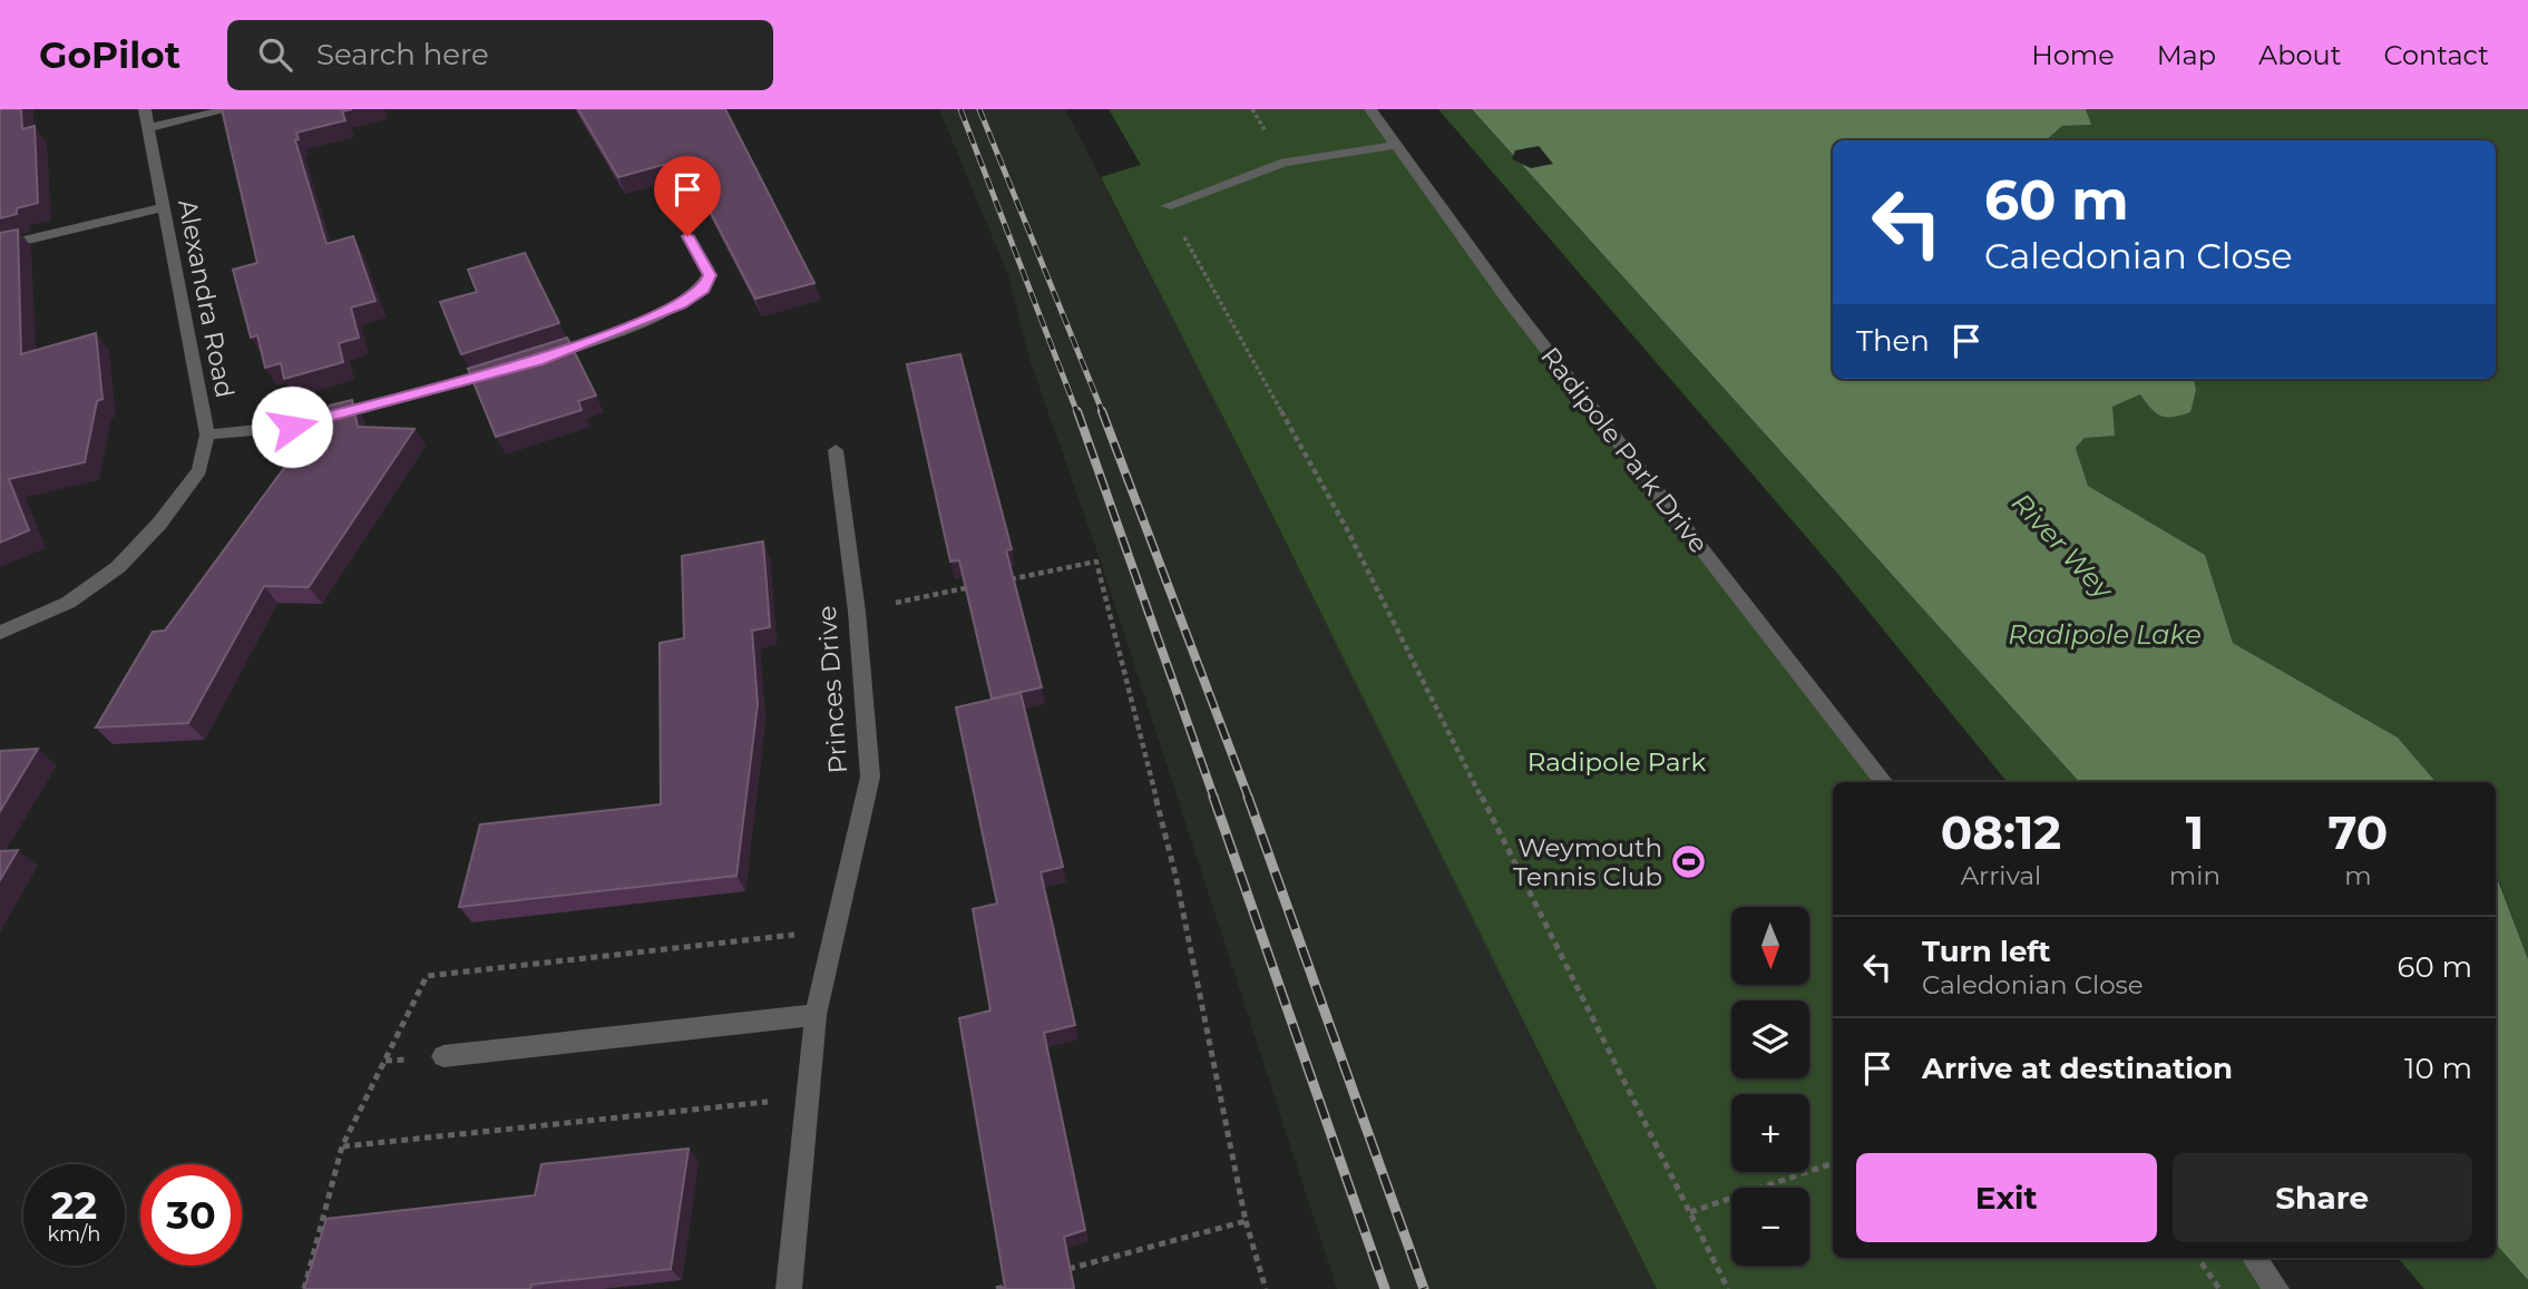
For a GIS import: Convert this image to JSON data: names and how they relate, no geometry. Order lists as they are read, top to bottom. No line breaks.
{"streets":{"street":["Alexandra Road","Radipole Park Drive","Princes Drive"]},"water":["River Wey","Radipole Lake"],"parks":["Radipole Park"],"places":{"sports":["Weymouth Tennis Club"]},"north":"bottom","page":{"header":"GoPilot","search":"Search here","nav":["Home","Map","About","Contact"],"turn":["60 m","Caledonian Close"],"then":"Then","eta":["08:12","Arrival","1","min","70","m"],"map_buttons":["+","−"],"list":[{"name":"Turn left","note":"Caledonian Close","value":"60 m"},{"name":"Arrive at destination","value":"10 m"}],"buttons":["Exit","Share"],"speed":"22 km/h","limit":"30"}}
